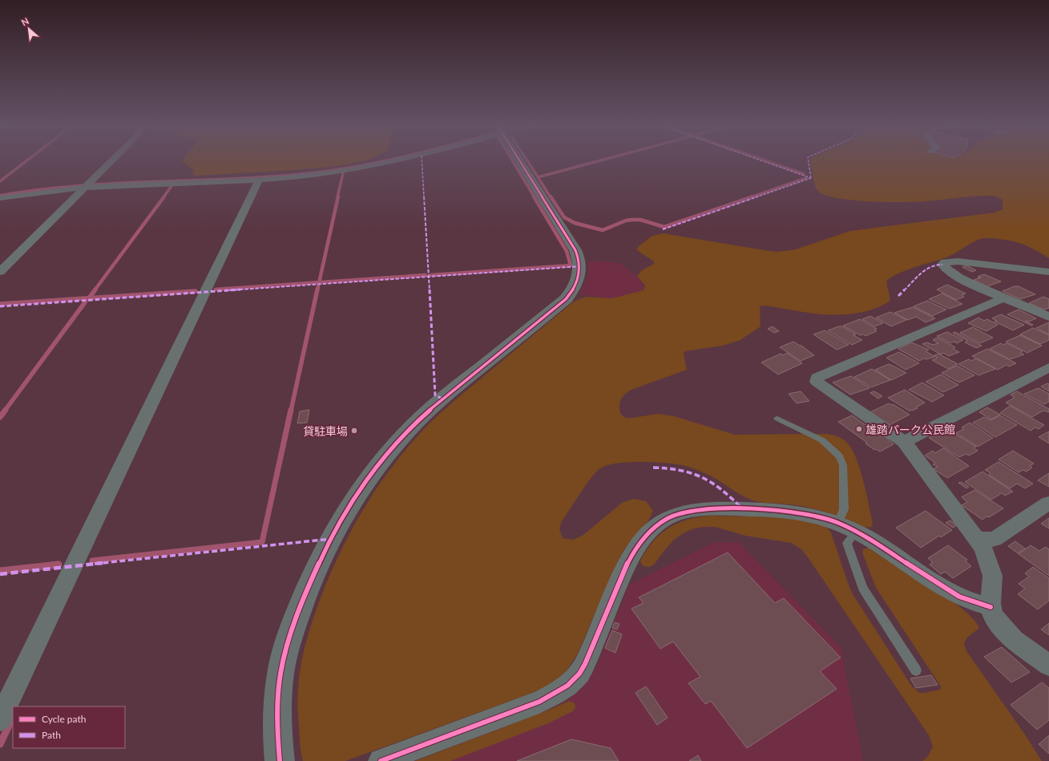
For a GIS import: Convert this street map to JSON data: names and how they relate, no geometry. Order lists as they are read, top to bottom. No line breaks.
{"places":["雄踏パーク公民館","貸駐車場"],"legend":["Cycle path","Path"],"north":"top left"}
